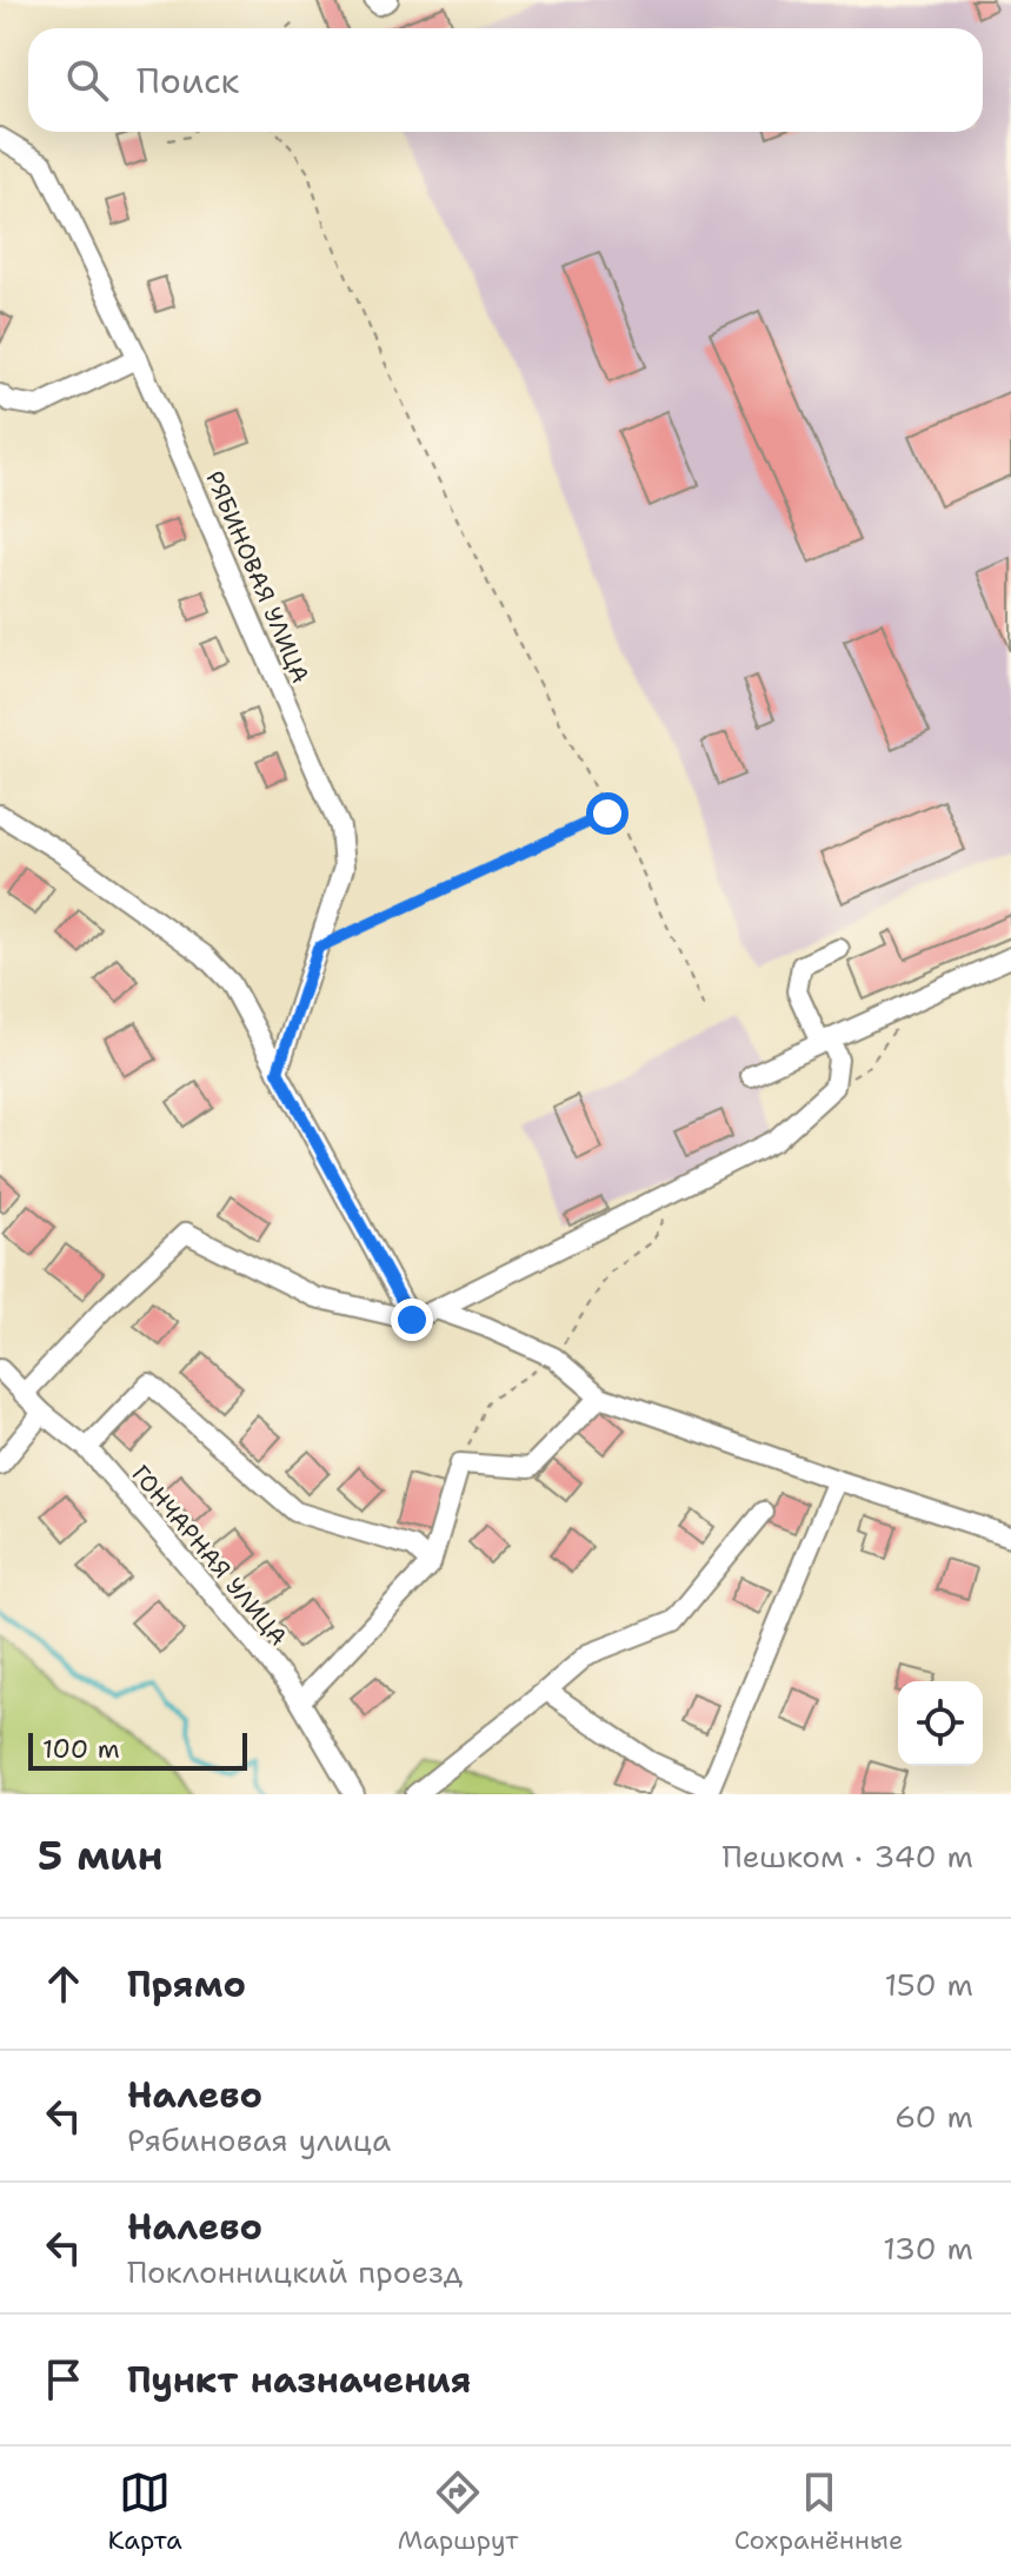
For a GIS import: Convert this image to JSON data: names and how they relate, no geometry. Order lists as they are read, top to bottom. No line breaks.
{"streets":{"street":["РЯБИНОВАЯ УЛИЦА","ГОНЧАРНАЯ УЛИЦА"]},"scale_bar":"100 m","page":{"search":"Поиск","scale":"100 m","heading":["5 мин","Пешком · 340 m"],"list":[["Прямо","150 m"],["Налево","Рябиновая улица","60 m"],["Налево","Поклонницкий проезд","130 m"],"Пункт назначения"],"nav":["Карта","Маршрут","Сохранённые"]}}
